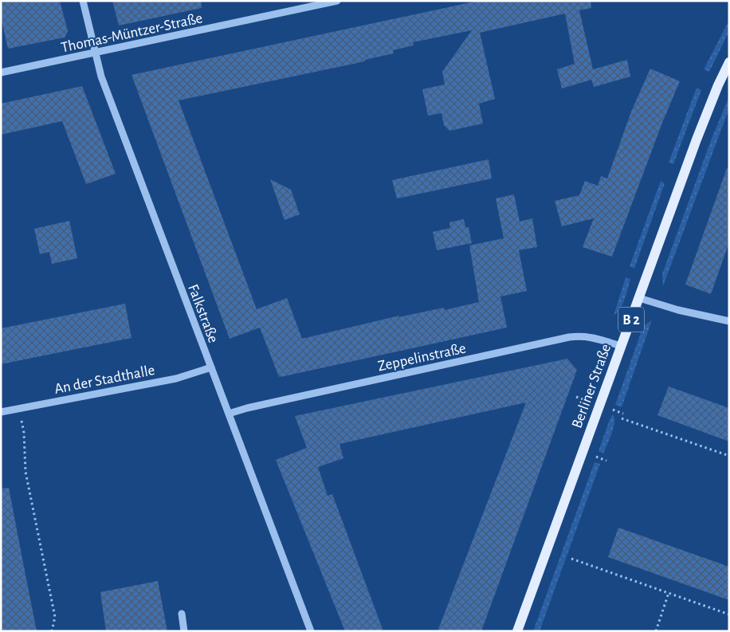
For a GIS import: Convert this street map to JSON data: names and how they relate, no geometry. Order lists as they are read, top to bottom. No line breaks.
{"streets":{"main road":["B 2","Berliner Straße"],"street":["Thomas-Müntzer-Straße","Falkstraße","Zeppelinstraße","An der Stadthalle"]},"crossings":[["Thomas-Müntzer-Straße","Falkstraße"],["Falkstraße","Zeppelinstraße"],["Falkstraße","An der Stadthalle"],["Zeppelinstraße","Berliner Straße"]]}
